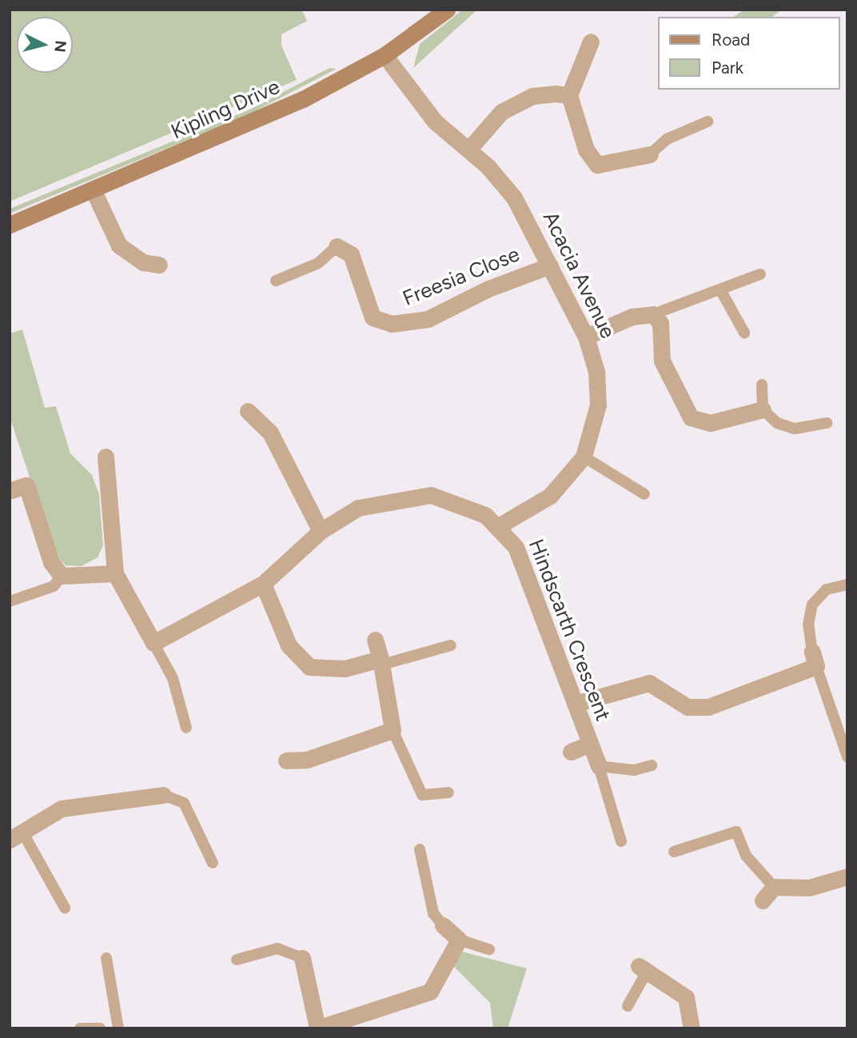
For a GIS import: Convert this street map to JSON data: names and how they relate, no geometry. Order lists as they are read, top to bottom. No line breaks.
{"streets":{"street":["Kipling Drive","Acacia Avenue","Freesia Close","Hindscarth Crescent"]},"crossings":[["Kipling Drive","Acacia Avenue"],["Acacia Avenue","Freesia Close"],["Acacia Avenue","Hindscarth Crescent"]],"legend":["Road","Park"],"north":"right"}
